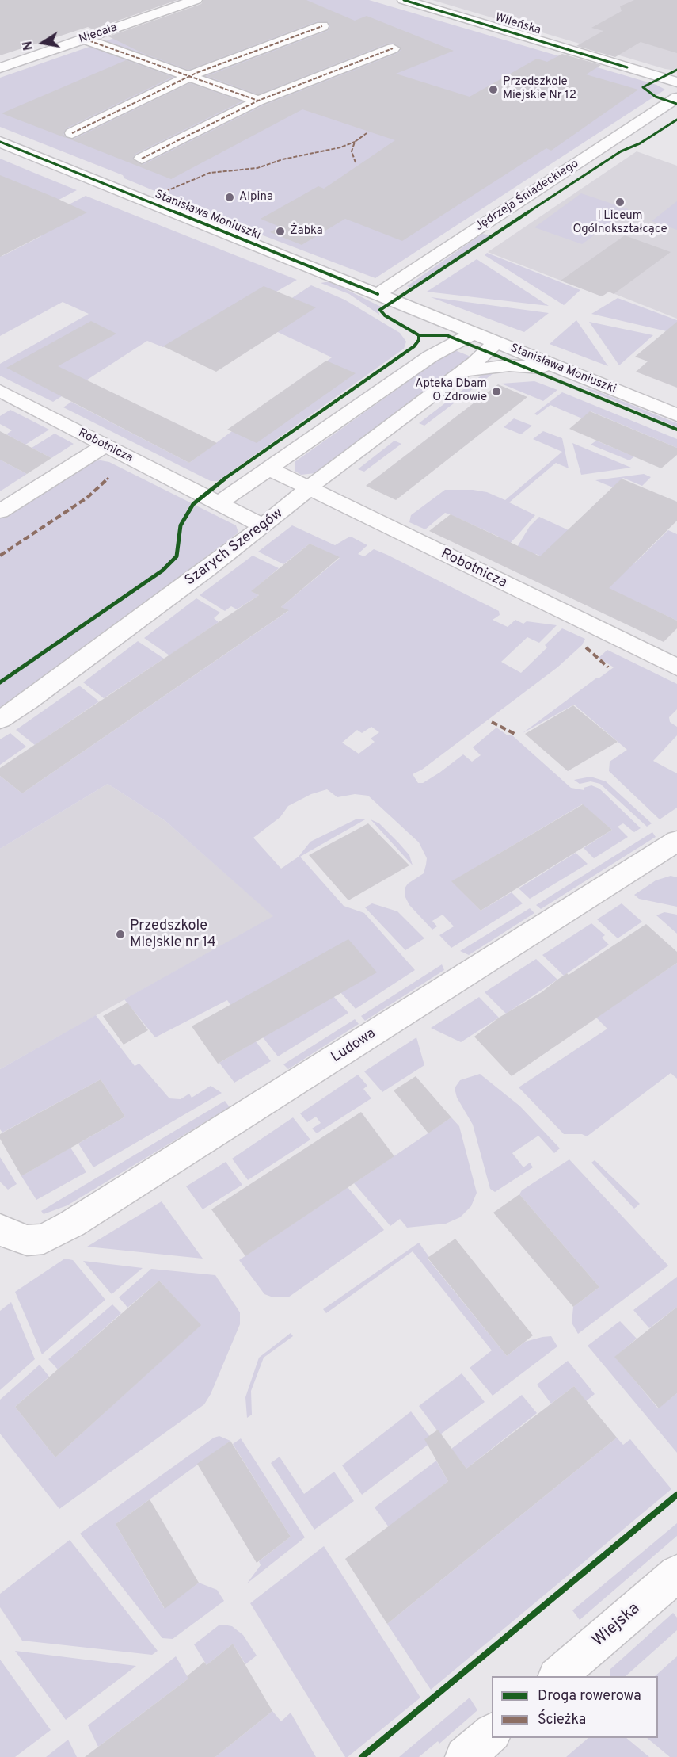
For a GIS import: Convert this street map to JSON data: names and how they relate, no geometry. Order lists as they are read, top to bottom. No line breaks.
{"streets":{"street":["Wileńska","Niecała","Jędrzeja Śniadeckiego","Stanisława Moniuszki","Robotnicza","Szarych Szeregów","Ludowa","Wiejska"]},"crossings":[["Jędrzeja Śniadeckiego","Stanisława Moniuszki"],["Stanisława Moniuszki","Szarych Szeregów"],["Robotnicza","Szarych Szeregów"]],"places":["Przedszkole Miejskie Nr 12","Alpina","I Liceum Ogólnokształcące","Żabka","Apteka Dbam O Zdrowie","Przedszkole Miejskie nr 14"],"legend":["Droga rowerowa","Ścieżka"],"north":"left"}
